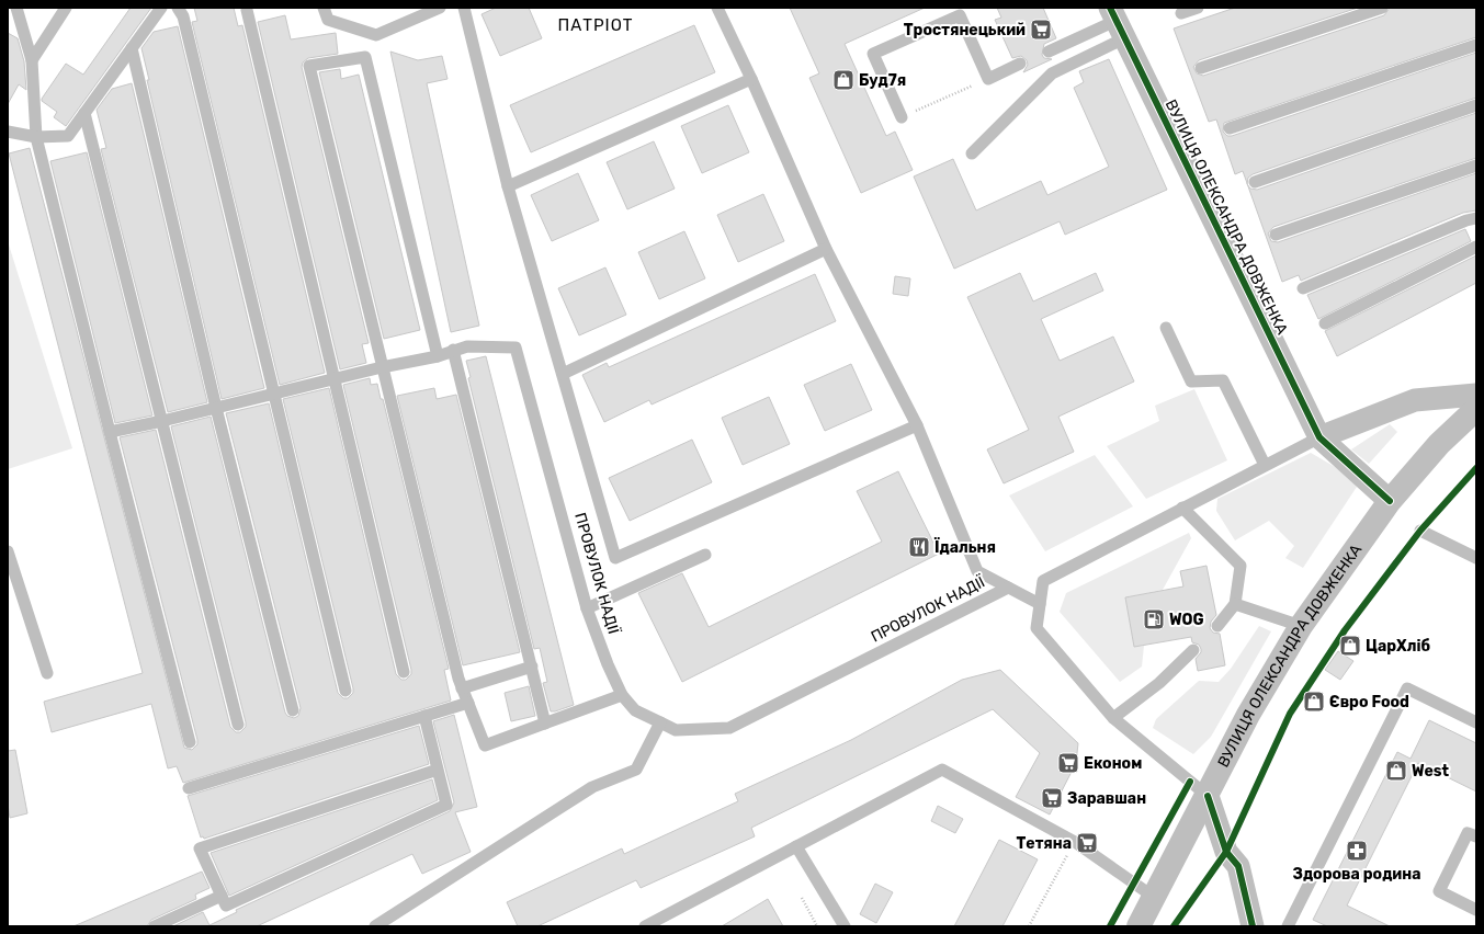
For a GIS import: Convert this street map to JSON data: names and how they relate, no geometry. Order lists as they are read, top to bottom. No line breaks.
{"streets":{"main road":["ВУЛИЦЯ ОЛЕКСАНДРА ДОВЖЕНКА"],"lane":["ПРОВУЛОК НАДІЇ"]},"districts":["ПАТРІОТ"],"places":{"supermarket":["Тростянецький","Економ","Заравшан","Тетяна"],"shop":["Буд7я","ЦарХліб","Євро Food","West"],"restaurant":["Їдальня"],"fuel station":["WOG"],"pharmacy":["Здорова родина"]}}
